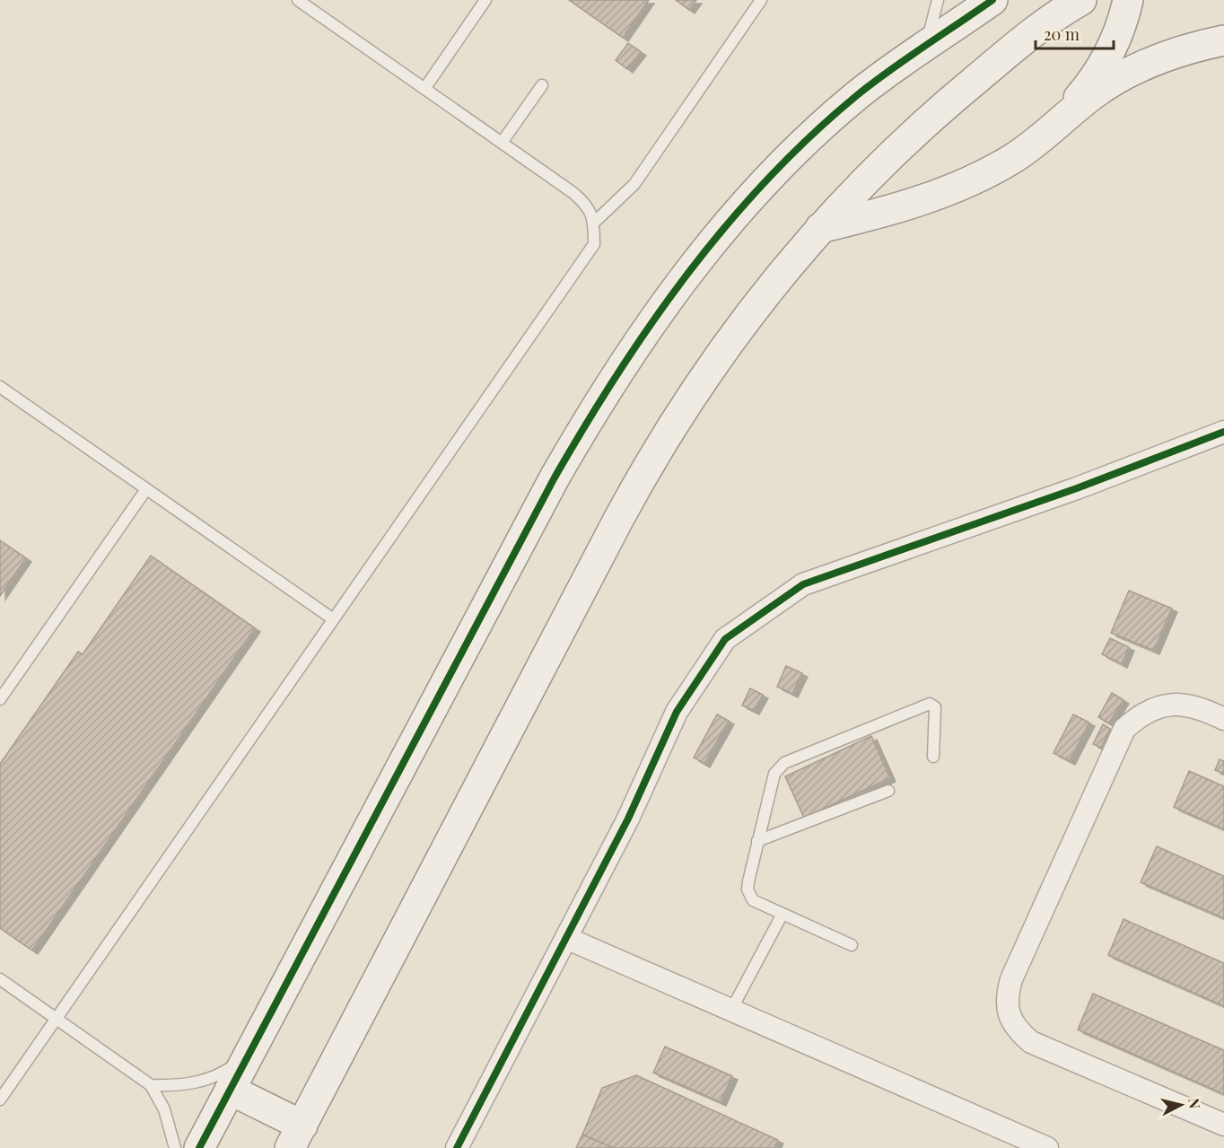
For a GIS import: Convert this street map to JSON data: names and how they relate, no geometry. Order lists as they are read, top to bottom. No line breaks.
{"scale_bar":"20 m","north":"right"}
